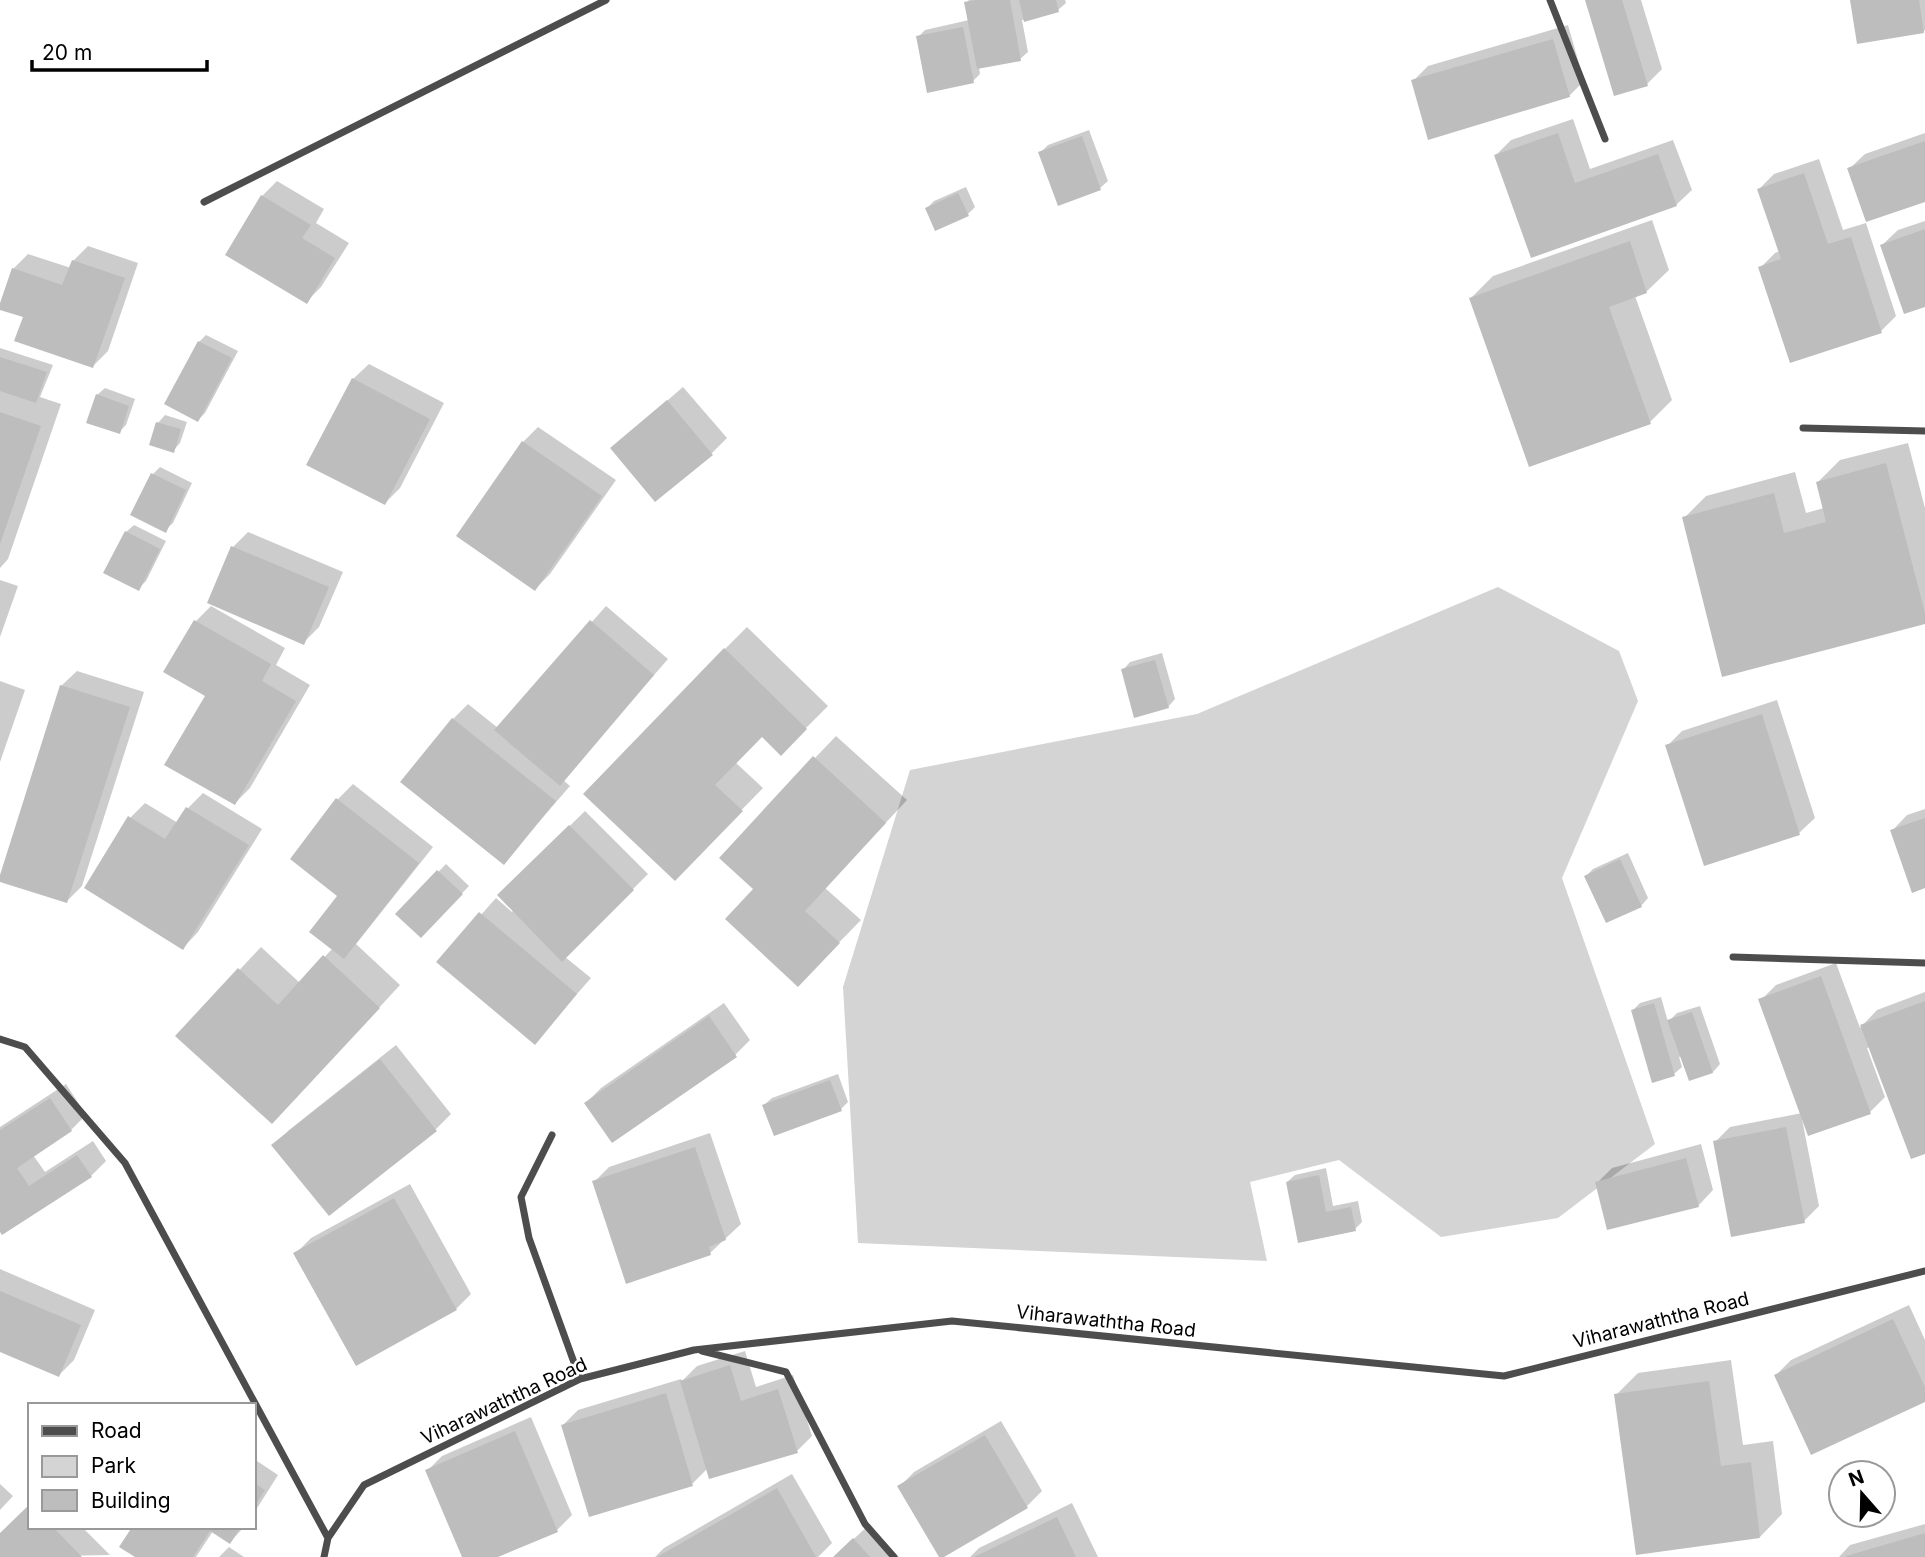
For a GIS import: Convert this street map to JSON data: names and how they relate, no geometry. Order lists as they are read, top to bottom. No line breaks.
{"streets":{"street":["Viharawaththa Road"]},"legend":["Road","Park","Building"],"scale_bar":"20 m","north":"top"}
